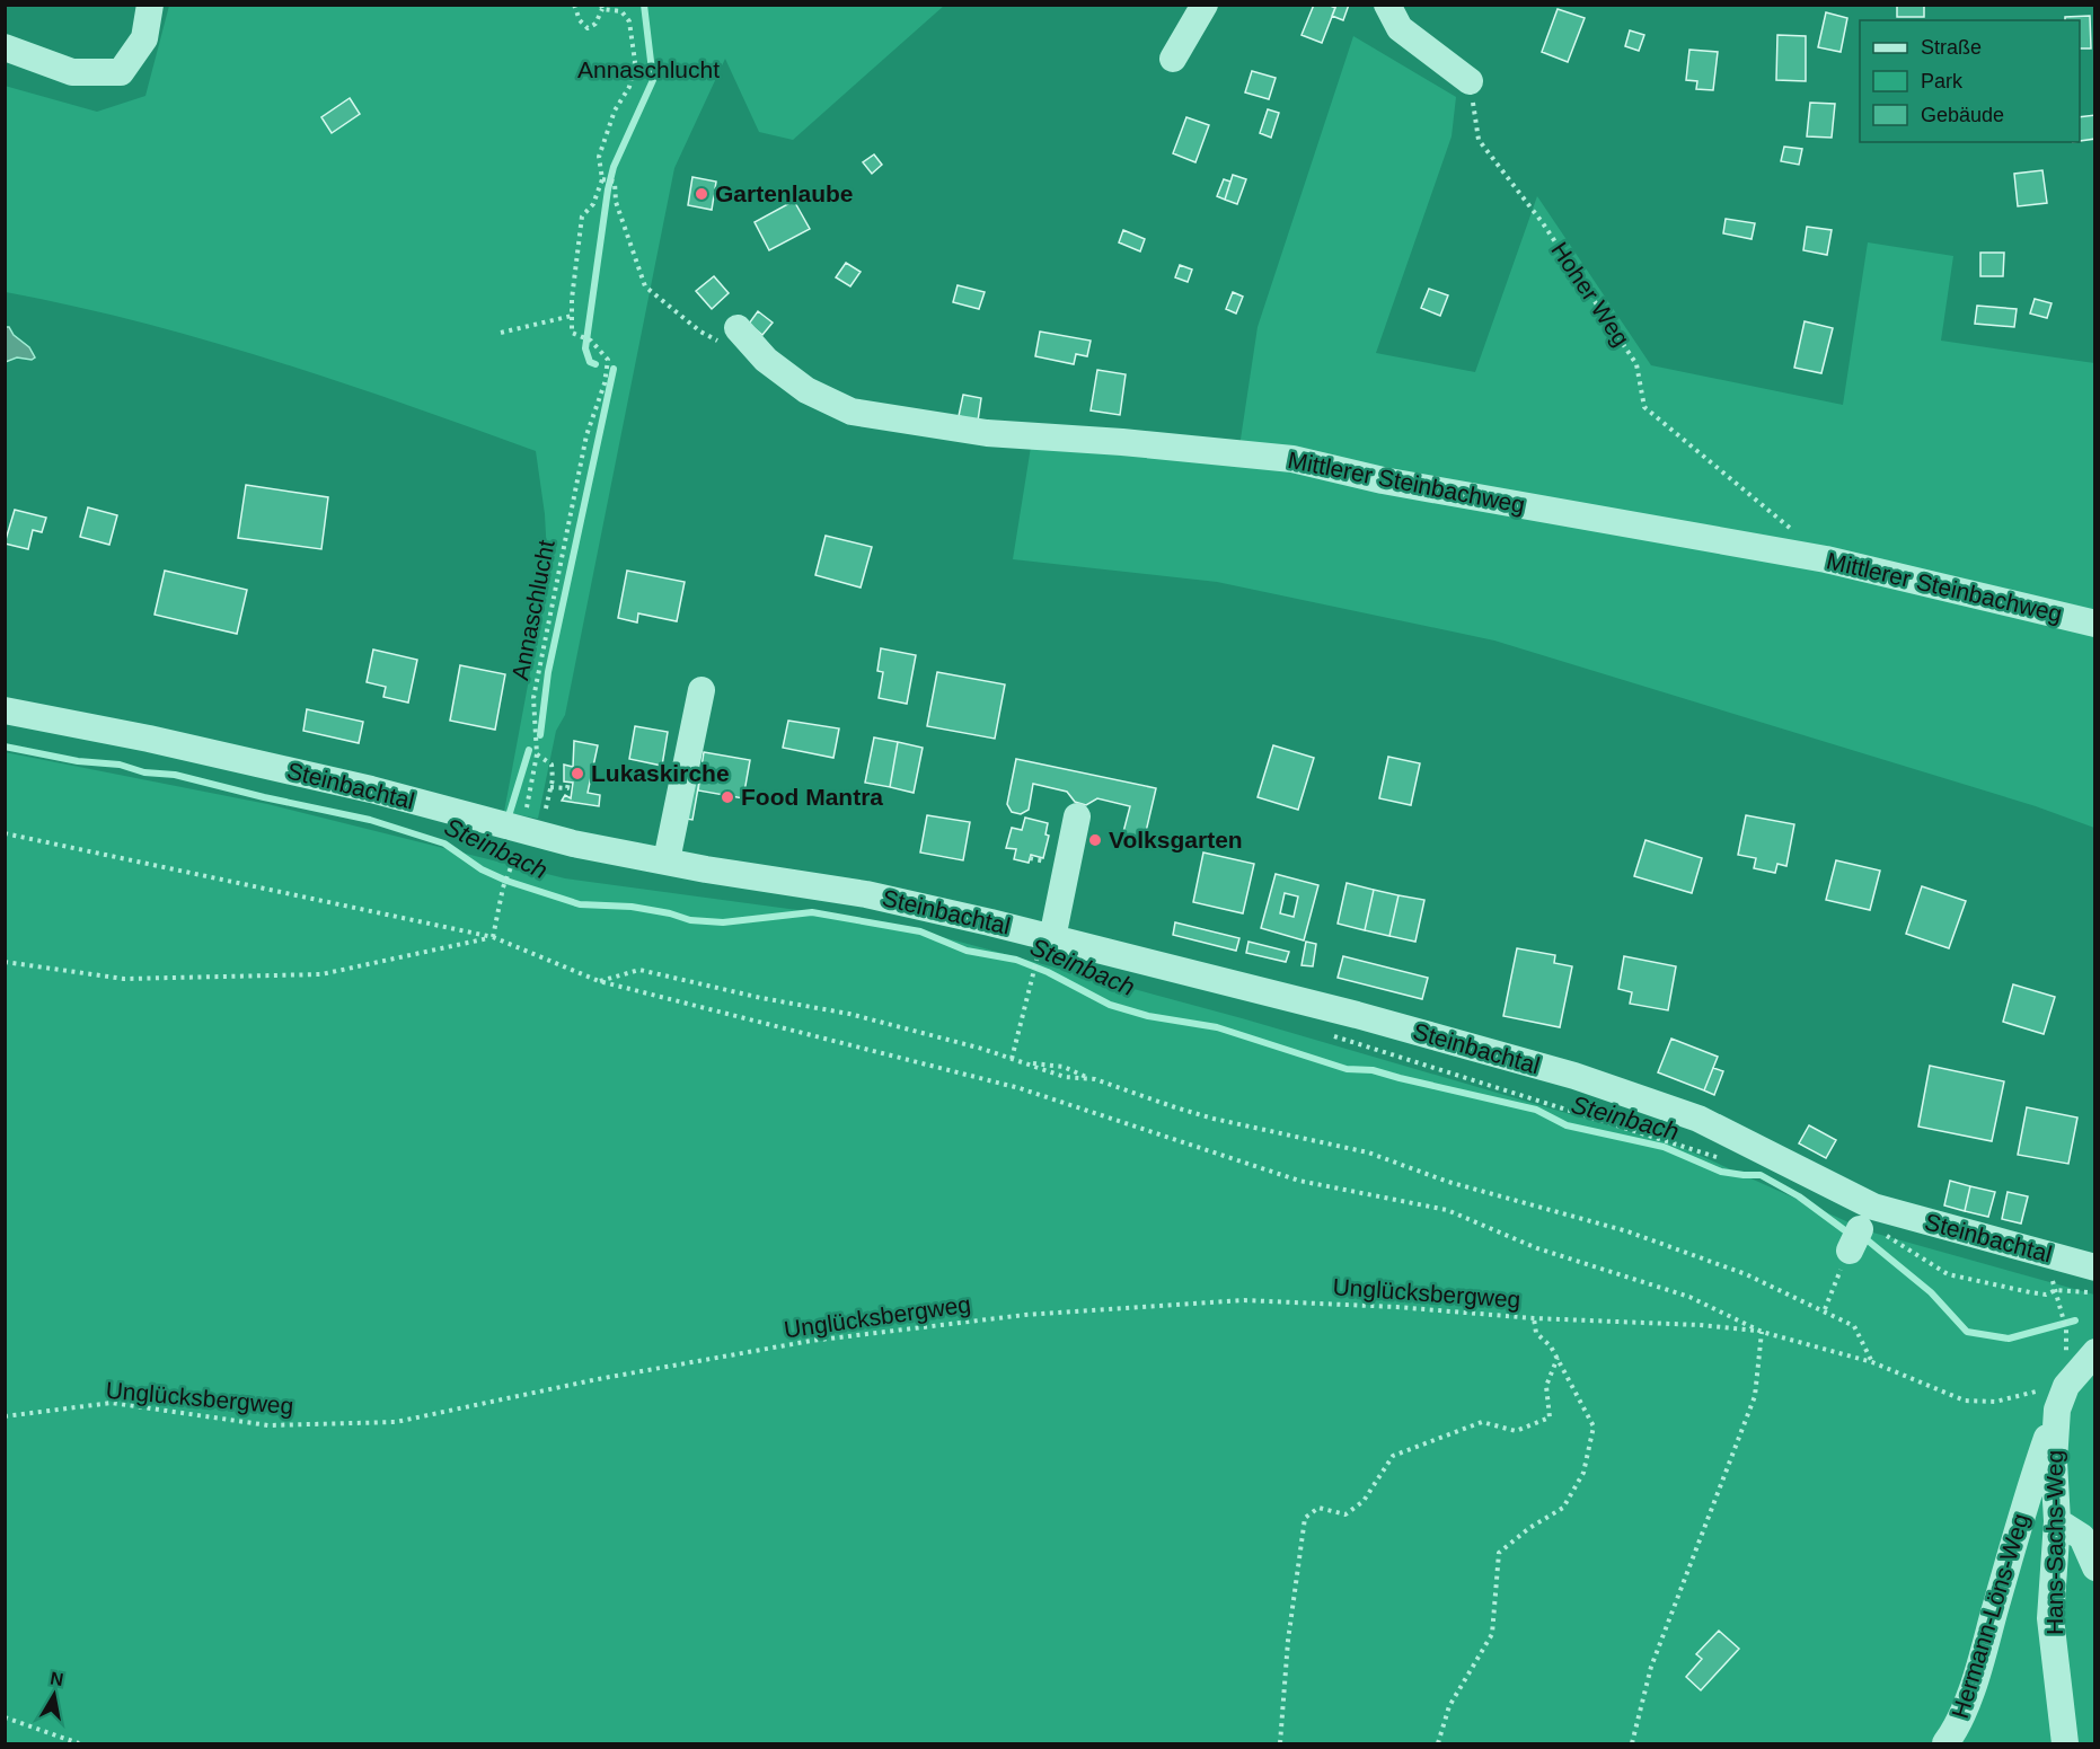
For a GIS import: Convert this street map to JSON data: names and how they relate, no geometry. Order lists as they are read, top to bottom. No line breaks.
{"streets":{"street":["Mittlerer Steinbachweg","Steinbachtal","Hans-Sachs-Weg","Hermann-Löns-Weg"],"path":["Hoher Weg","Annaschlucht","Unglücksbergweg"]},"crossings":[["Annaschlucht","Steinbachtal"],["Hans-Sachs-Weg","Hermann-Löns-Weg"]],"water":["Steinbach"],"parks":["Annaschlucht"],"places":["Gartenlaube","Lukaskirche","Food Mantra","Volksgarten"],"legend":["Straße","Park","Gebäude"],"north":"top"}
